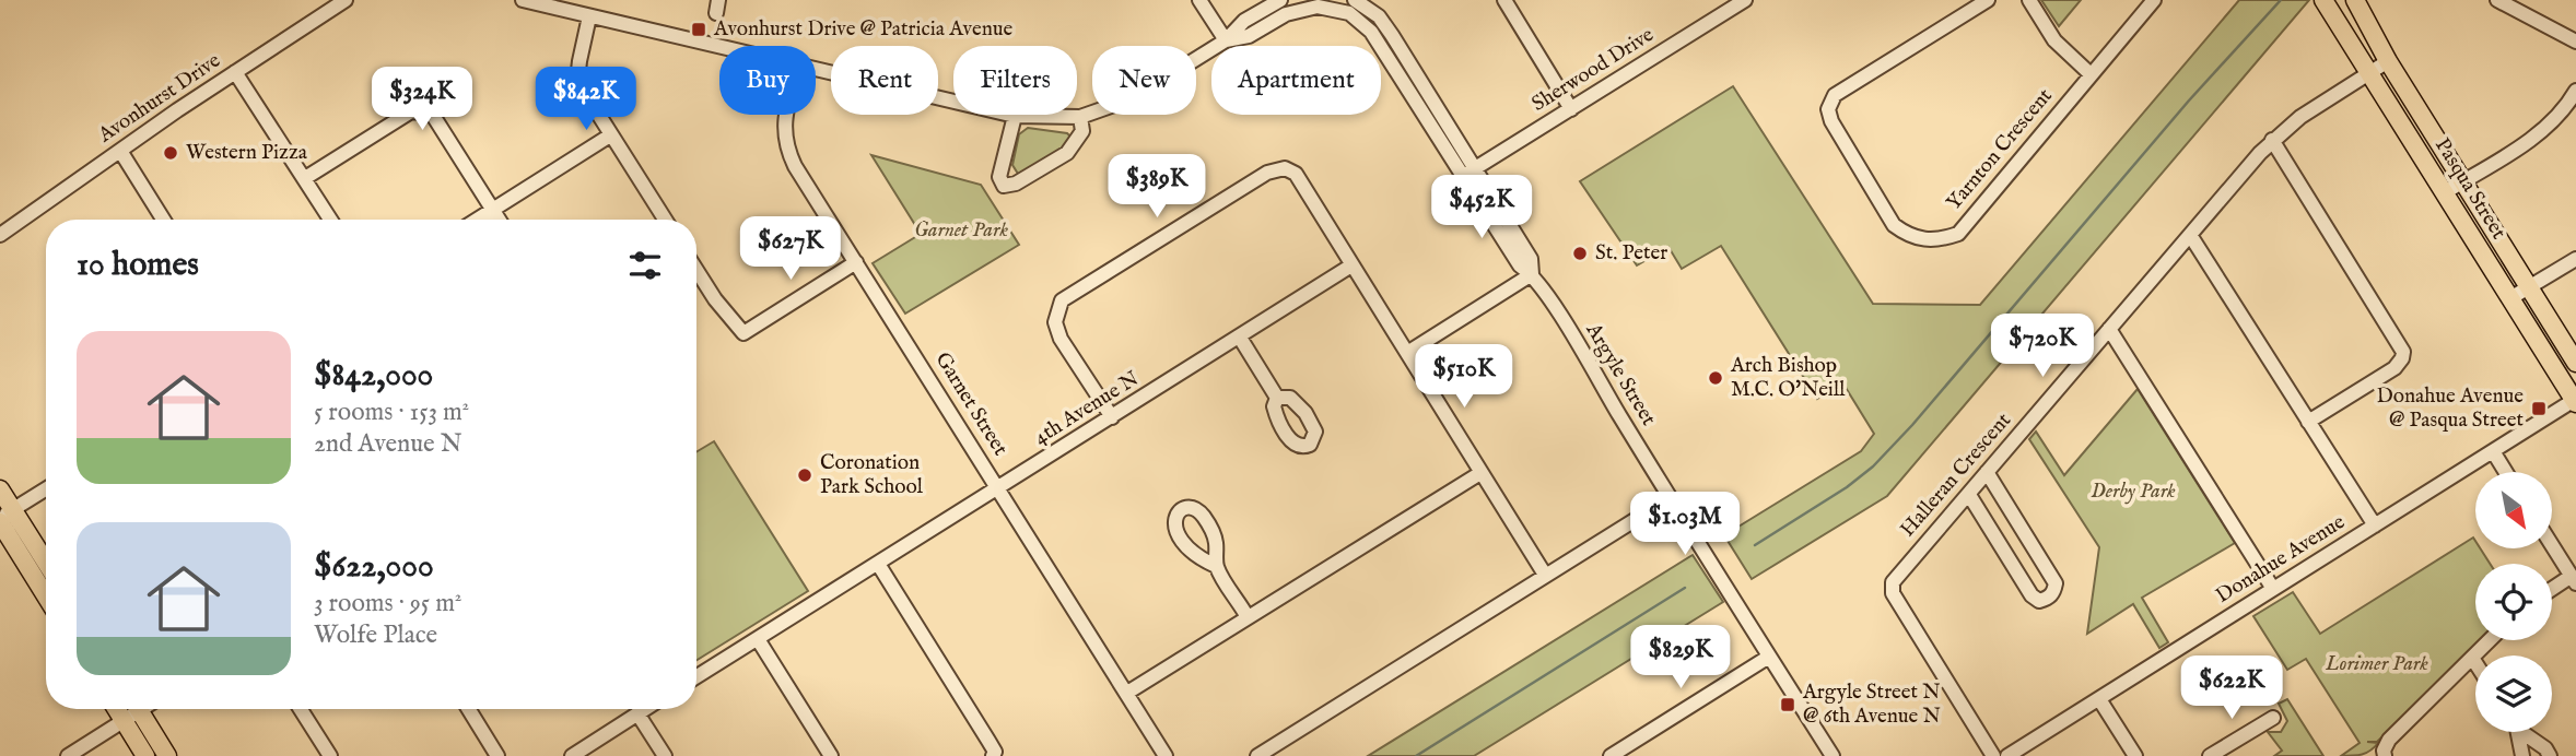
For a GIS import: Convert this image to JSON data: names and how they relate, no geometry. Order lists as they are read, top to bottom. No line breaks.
{"streets":{"main road":["Pasqua Street"],"street":["Sherwood Drive","Avonhurst Drive","Yarnton Crescent","Argyle Street","Garnet Street","4th Avenue N","Halleran Crescent","Donahue Avenue"]},"crossings":[["Sherwood Drive","Argyle Street"],["Pasqua Street","Halleran Crescent"],["Pasqua Street","Donahue Avenue"],["Garnet Street","4th Avenue N"]],"parks":["Garnet Park","Derby Park","Lorimer Park"],"places":{"transit":["Avonhurst Drive @ Patricia Avenue","Donahue Avenue @ Pasqua Street","Argyle Street N @ 6th Avenue N"],"other":["Western Pizza","St. Peter","Arch Bishop M.C. O'Neill","Coronation Park School"]},"north":"bottom right","page":{"chip":["Buy","Rent","Filters","New","Apartment"],"price":["$324K","$842K","$389K","$452K","$627K","$720K","$510K","$1.03M","$829K","$622K"],"heading":"10 homes","list":[{"name":"$842,000","note":"5 rooms · 153 m² · 2nd Avenue N"},{"name":"$622,000","note":"3 rooms · 95 m² · Wolfe Place"}]}}
